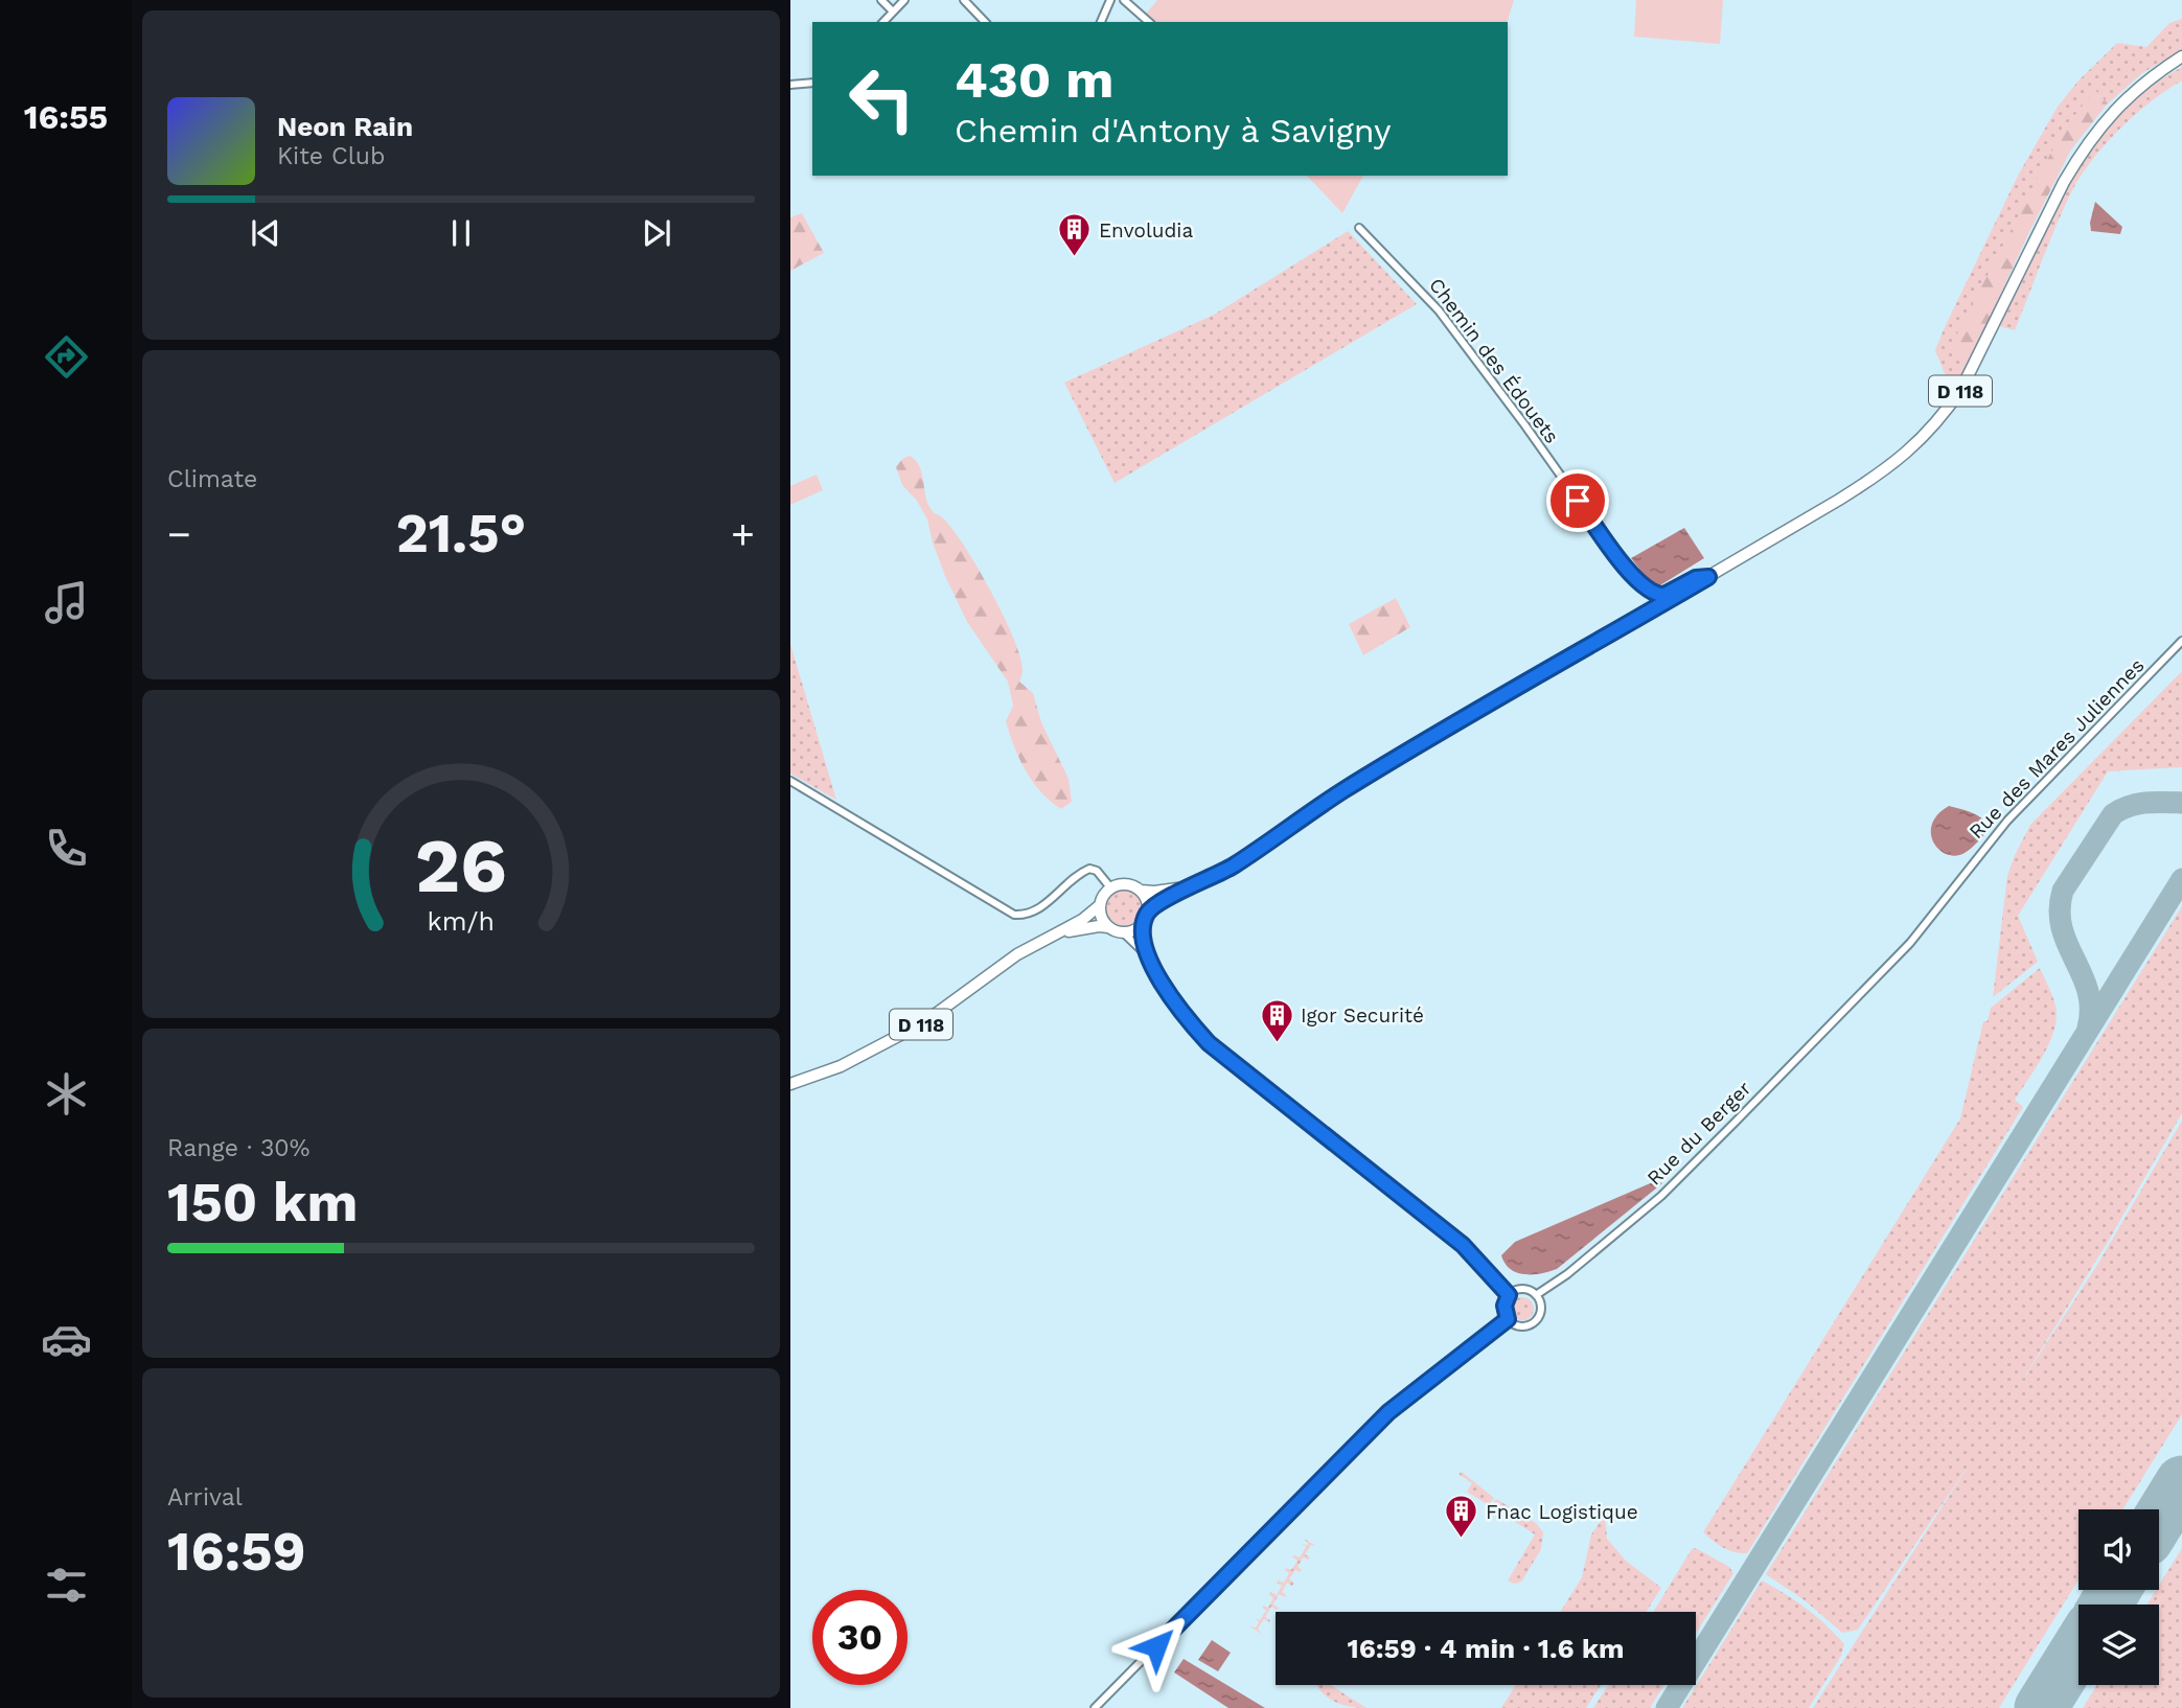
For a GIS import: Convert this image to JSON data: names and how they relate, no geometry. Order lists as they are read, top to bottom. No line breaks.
{"streets":{"main road":["D 118"],"street":["Chemin des Édouets","Rue des Mares Juliennes","Rue du Berger"]},"crossings":[["Rue des Mares Juliennes","Rue du Berger"]],"places":{"building":["Envoludia","Igor Securité","Fnac Logistique"]},"page":{"tabs":"16:55","turn":["430 m","Chemin d'Antony à Savigny"],"song":["Neon Rain","Kite Club"],"tile":["Climate",["Range · 30%","150 km"],["Arrival","16:59"]],"heat":["−","21.5°","+"],"limit":"30","trip":"16:59 · 4 min · 1.6 km","gauge":["26","km/h"]}}
